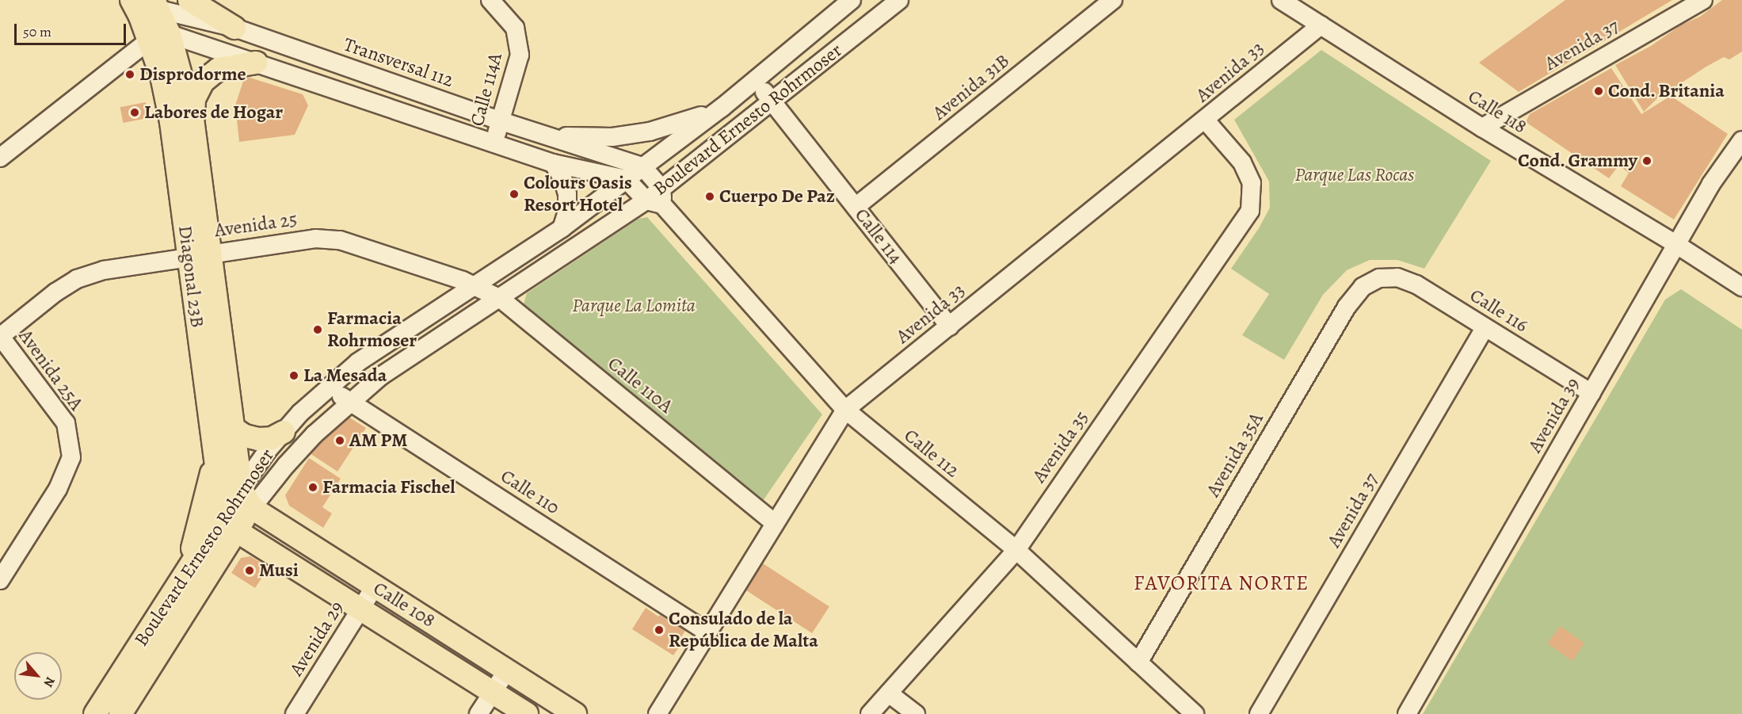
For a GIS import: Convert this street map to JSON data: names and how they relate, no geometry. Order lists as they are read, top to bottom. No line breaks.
{"streets":{"main road":["Boulevard Ernesto Rohrmoser","Diagonal 23B","Calle 108"],"street":["Avenida 37","Transversal 112","Avenida 33","Avenida 31B","Calle 114A","Calle 118","Avenida 25","Calle 114","Calle 116","Avenida 25A","Calle 110A","Avenida 39","Avenida 35","Calle 112","Avenida 35A","Calle 110","Avenida 29"]},"crossings":[["Avenida 37","Calle 118"],["Avenida 37","Calle 116"],["Transversal 112","Calle 114A"],["Transversal 112","Boulevard Ernesto Rohrmoser"],["Transversal 112","Calle 112"],["Avenida 33","Calle 118"],["Avenida 33","Calle 114"],["Avenida 33","Calle 110A"],["Avenida 33","Avenida 35"],["Avenida 33","Calle 112"],["Avenida 33","Calle 110"],["Avenida 31B","Calle 114"],["Calle 118","Avenida 39"],["Boulevard Ernesto Rohrmoser","Avenida 25"],["Boulevard Ernesto Rohrmoser","Calle 114"],["Boulevard Ernesto Rohrmoser","Diagonal 23B"],["Boulevard Ernesto Rohrmoser","Calle 110A"],["Boulevard Ernesto Rohrmoser","Calle 112"],["Boulevard Ernesto Rohrmoser","Calle 110"],["Boulevard Ernesto Rohrmoser","Calle 108"],["Avenida 25","Diagonal 23B"],["Avenida 25","Avenida 25A"],["Avenida 25","Calle 110A"],["Diagonal 23B","Calle 108"],["Calle 116","Avenida 39"],["Calle 116","Avenida 35A"],["Avenida 35","Calle 112"],["Calle 112","Avenida 35A"],["Calle 108","Avenida 29"]],"districts":["FAVORITA NORTE"],"parks":["Parque Las Rocas","Parque La Lomita"],"places":["Disprodorme","Cond. Britania","Labores de Hogar","Cond. Grammy","Colours Oasis Resort Hotel","Cuerpo De Paz","Farmacia Rohrmoser","La Mesada","AM PM","Farmacia Fischel","Musi","Consulado de la República de Malta"],"scale_bar":"50 m","north":"bottom right"}
